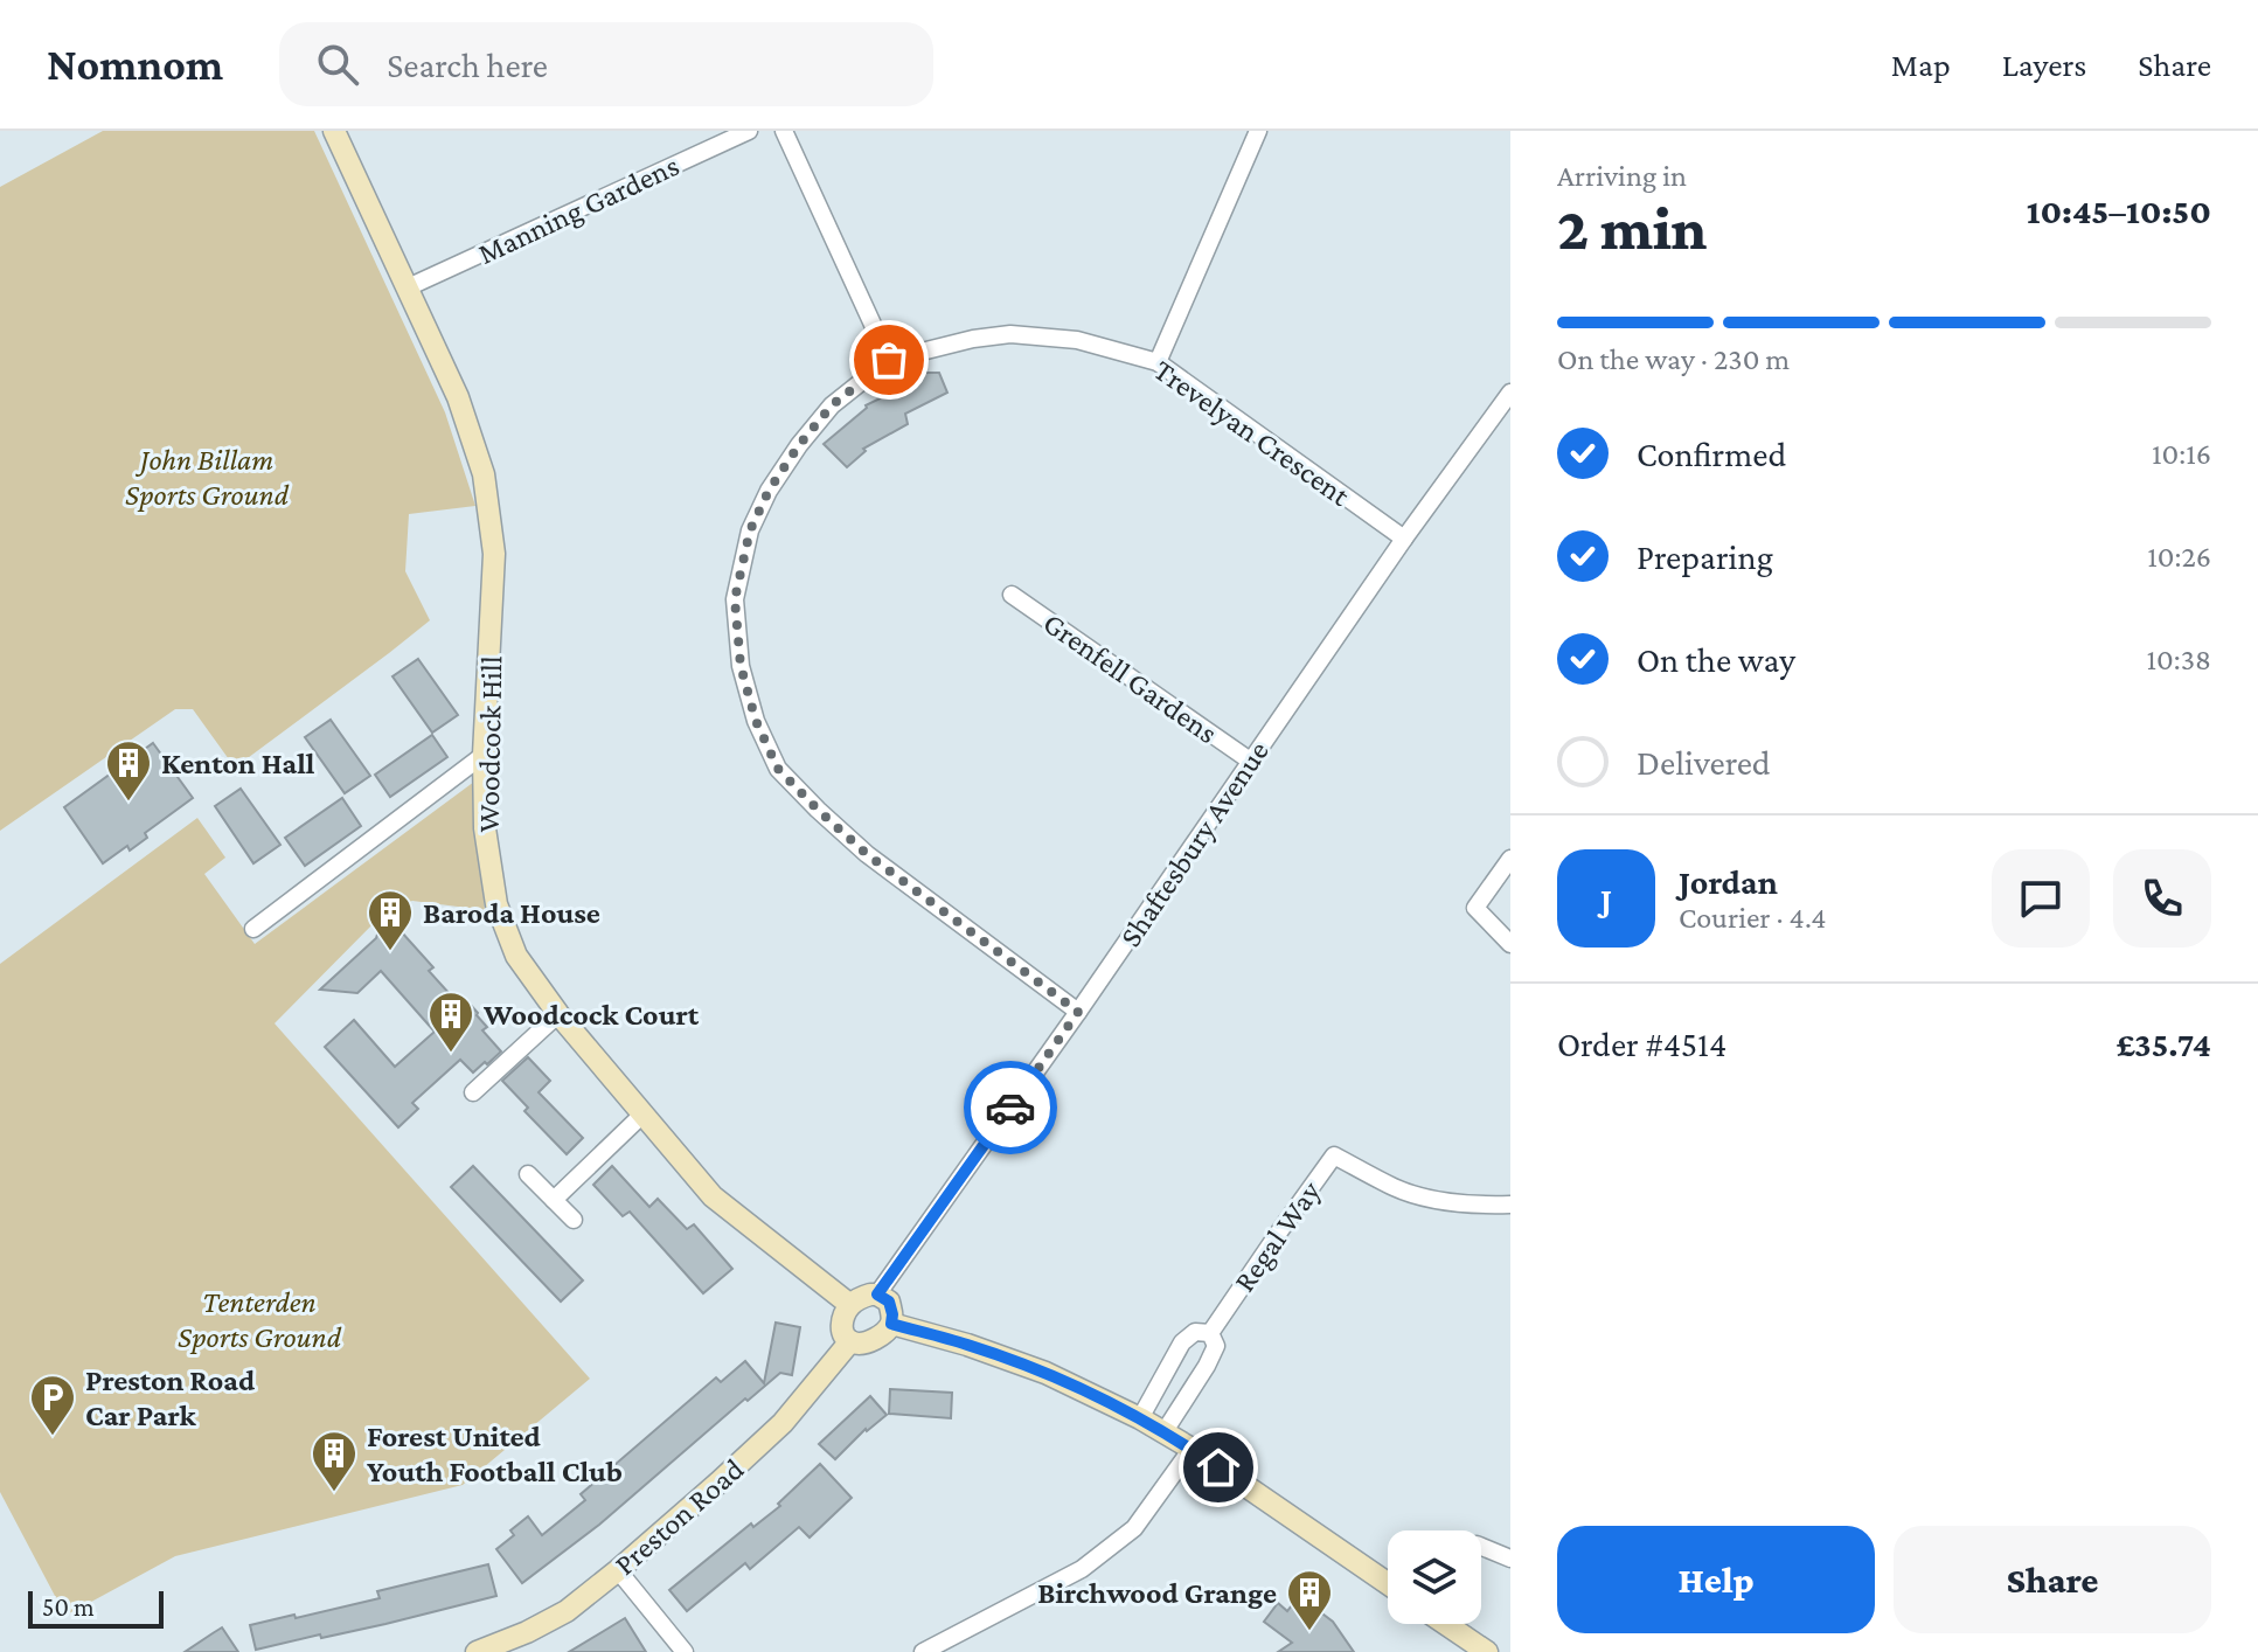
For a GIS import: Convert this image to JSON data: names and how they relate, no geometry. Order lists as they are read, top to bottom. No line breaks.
{"streets":{"street":["Manning Gardens","Trevelyan Crescent","Grenfell Gardens","Woodcock Hill","Shaftesbury Avenue","Regal Way","Preston Road"]},"crossings":[["Manning Gardens","Woodcock Hill"],["Trevelyan Crescent","Shaftesbury Avenue"],["Grenfell Gardens","Shaftesbury Avenue"],["Woodcock Hill","Shaftesbury Avenue"],["Woodcock Hill","Preston Road"],["Shaftesbury Avenue","Preston Road"]],"parks":["John Billam Sports Ground","Tenterden Sports Ground"],"places":{"building":["Kenton Hall","Baroda House","Woodcock Court","Forest United Youth Football Club","Birchwood Grange"],"parking":["Preston Road Car Park"]},"scale_bar":"50 m","page":{"header":"Nomnom","search":"Search here","nav":["Map","Layers","Share"],"heading":["2 min","Arriving in","10:45–10:50"],"panel":["Jordan","Courier · 4.4","Order #4514","£35.74"],"bar":"On the way · 230 m","list":[["Confirmed","10:16"],["Preparing","10:26"],["On the way","10:38"],"Delivered"],"round":"J","buttons":["Help","Share"],"scale":"50 m"}}
